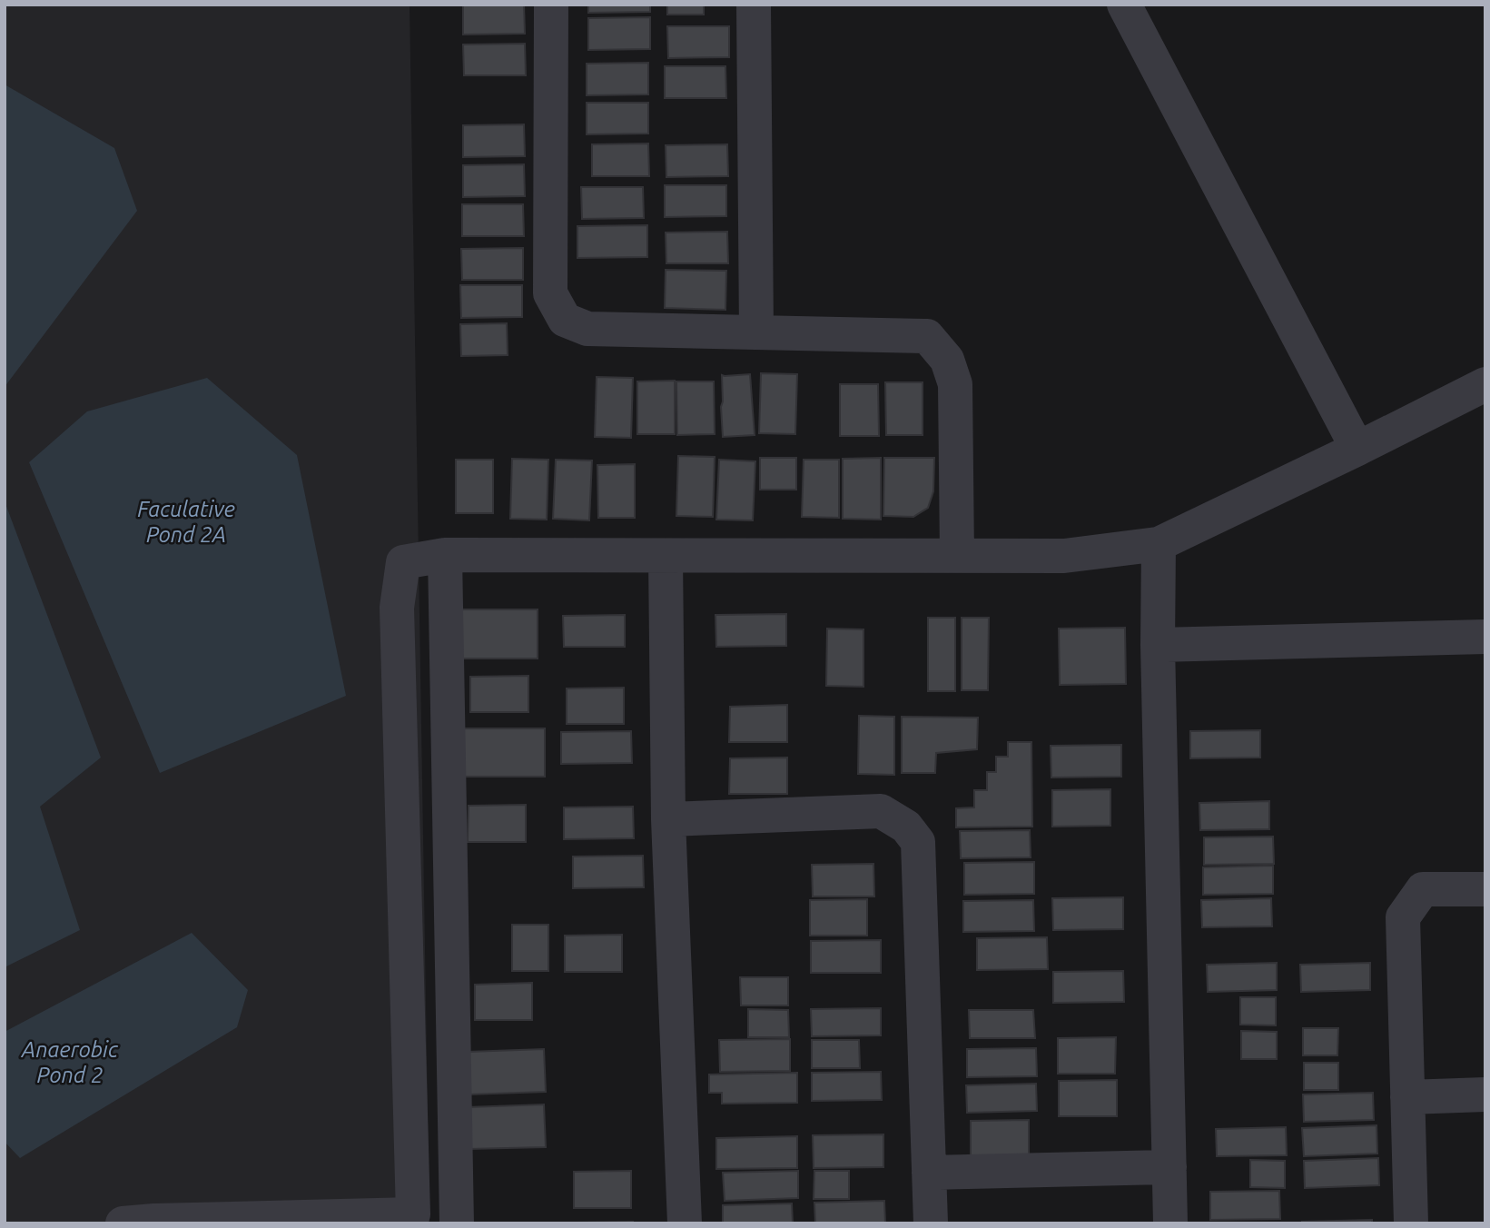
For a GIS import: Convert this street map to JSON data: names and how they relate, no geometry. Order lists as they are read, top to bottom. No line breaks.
{"water":["Faculative Pond 2A","Anaerobic Pond 2"]}
